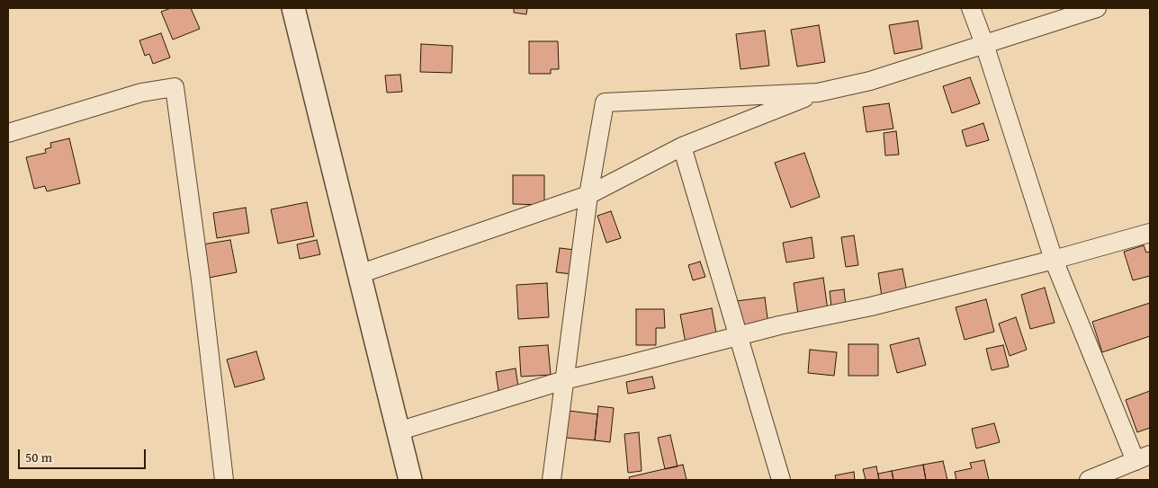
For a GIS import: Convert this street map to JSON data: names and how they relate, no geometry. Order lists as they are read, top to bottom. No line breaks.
{"scale_bar":"50 m"}
